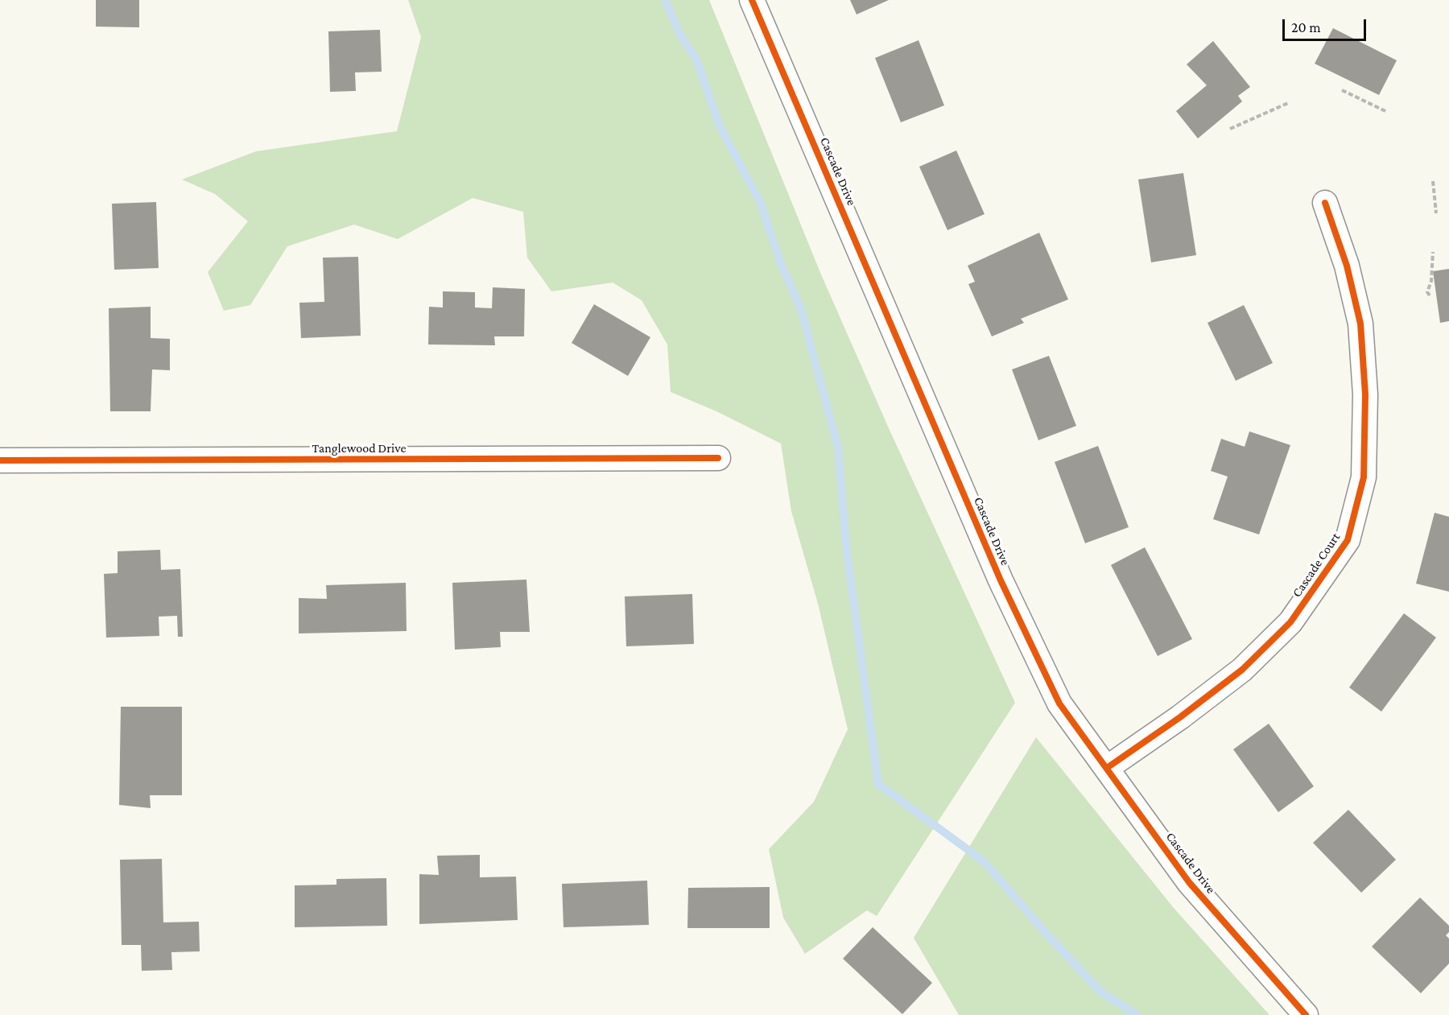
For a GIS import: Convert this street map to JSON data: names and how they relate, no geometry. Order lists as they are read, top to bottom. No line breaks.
{"streets":{"street":["Cascade Drive","Tanglewood Drive","Cascade Court"]},"crossings":[["Cascade Drive","Cascade Court"]],"scale_bar":"20 m"}
